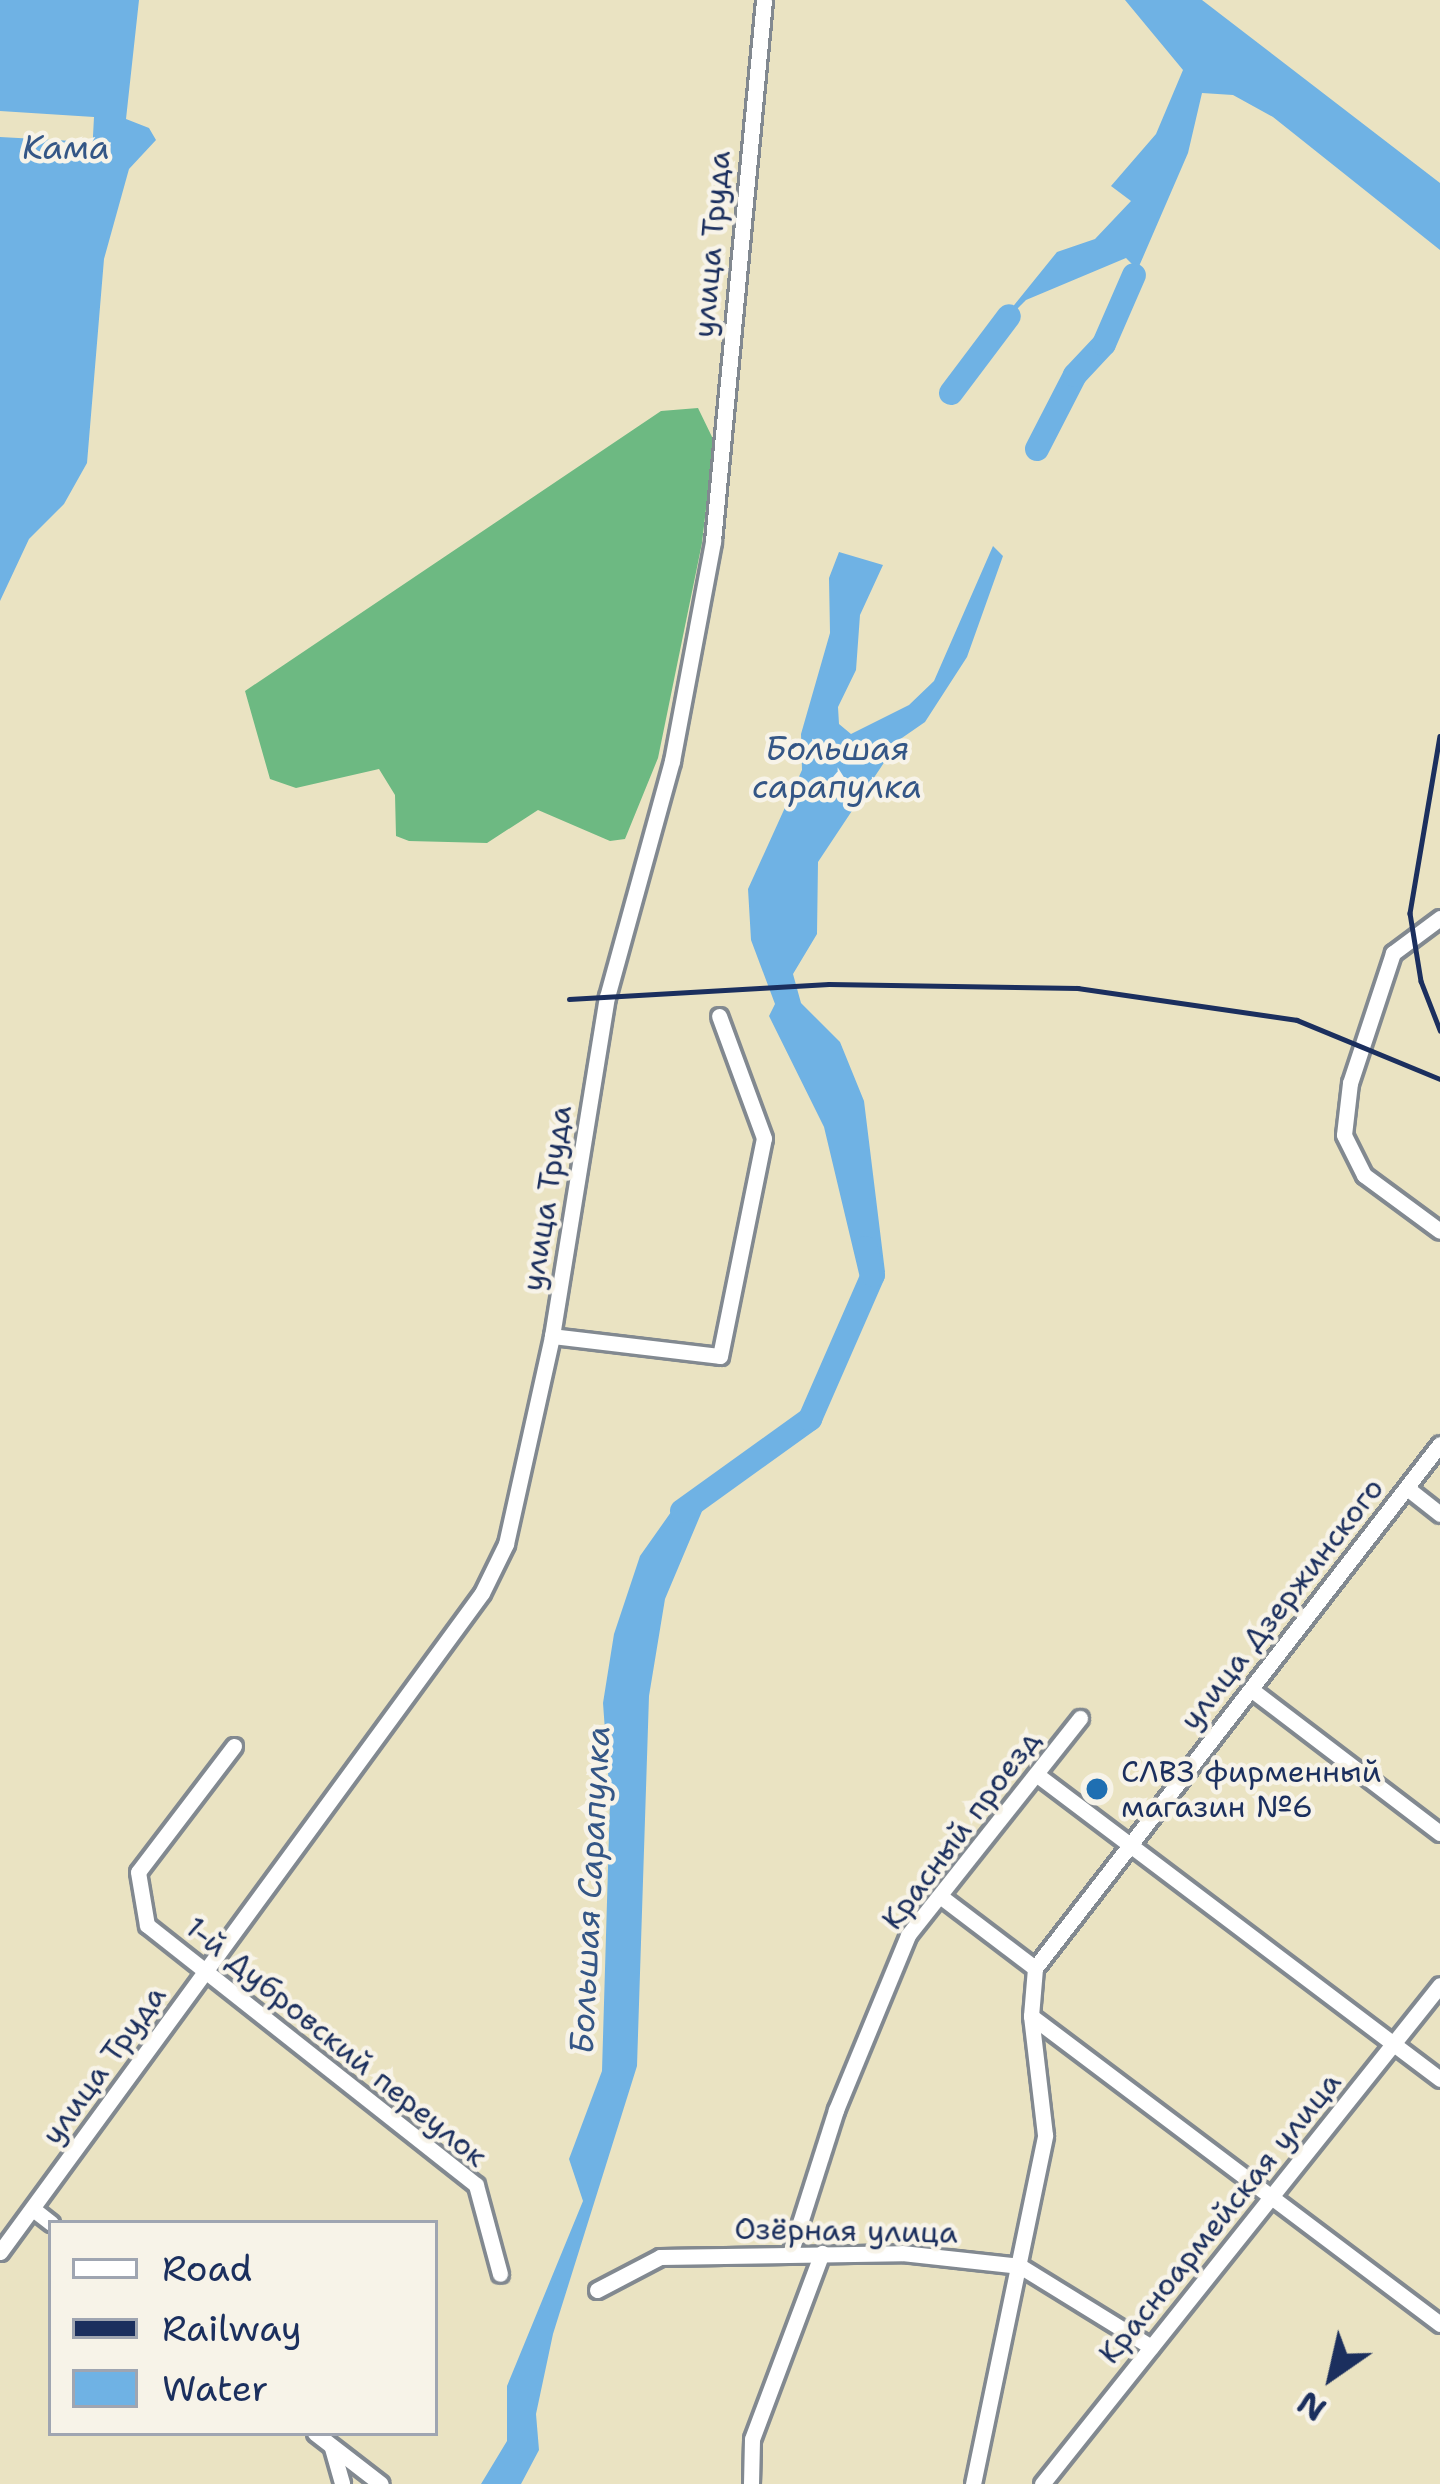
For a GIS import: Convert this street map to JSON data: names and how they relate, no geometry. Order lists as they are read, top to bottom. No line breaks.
{"streets":{"street":["улица Труда","улица Дзержинского","Красный проезд","1-й Дубровский переулок","Красноармейская улица","Озёрная улица"]},"crossings":[["улица Труда","1-й Дубровский переулок"],["Красный проезд","Озёрная улица"],["Красноармейская улица","Озёрная улица"]],"water":["Кама","Большая сарапулка","Большая Сарапулка"],"places":["СЛВЗ фирменный магазин №6"],"legend":["Road","Railway","Water"],"north":"bottom left"}
